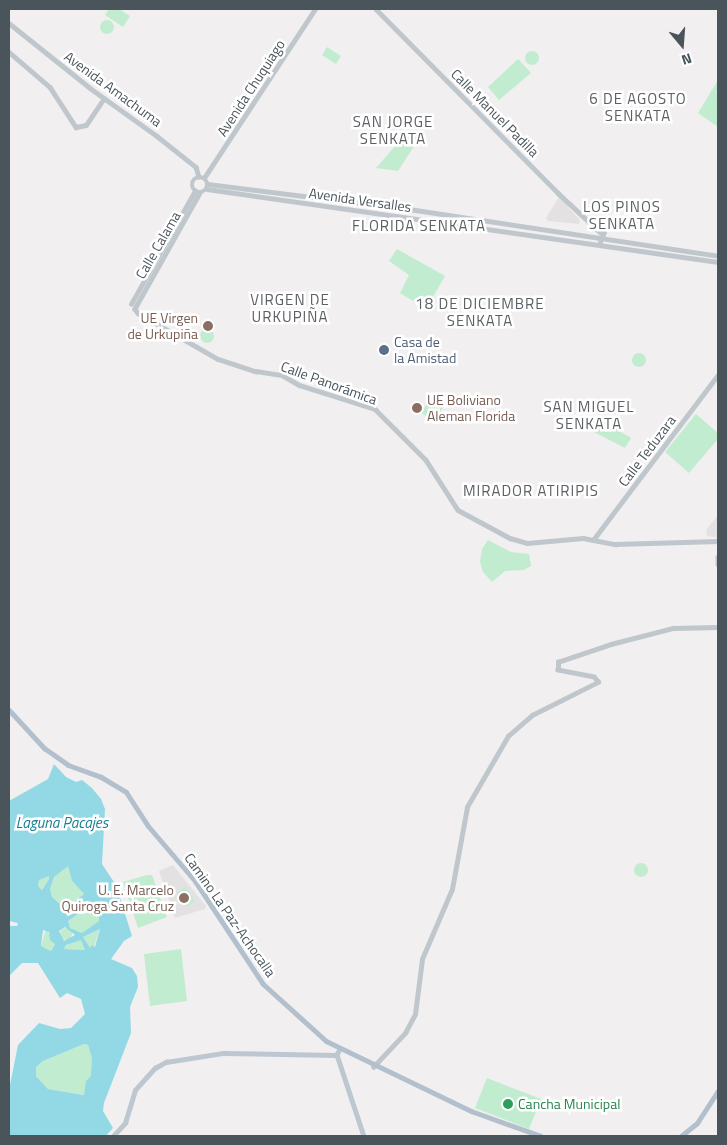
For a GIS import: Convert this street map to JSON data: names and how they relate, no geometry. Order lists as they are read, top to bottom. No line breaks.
{"streets":{"main road":["Camino La Paz-Achocalla"],"street":["Avenida Chuquiago","Avenida Amachuma","Calle Manuel Padilla","Avenida Versalles","Calle Calama","Calle Panorámica","Calle Teduzara"]},"crossings":[["Avenida Chuquiago","Avenida Amachuma"],["Avenida Chuquiago","Calle Calama"],["Avenida Amachuma","Avenida Versalles"],["Calle Manuel Padilla","Avenida Versalles"],["Calle Calama","Calle Panorámica"],["Calle Panorámica","Calle Teduzara"]],"districts":["6 DE AGOSTO SENKATA","SAN JORGE SENKATA","LOS PINOS SENKATA","FLORIDA SENKATA","VIRGEN DE URKUPIÑA","18 DE DICIEMBRE SENKATA","SAN MIGUEL SENKATA","MIRADOR ATIRIPIS"],"water":["Laguna Pacajes"],"places":["UE Virgen de Urkupiña","Casa de la Amistad","UE Boliviano Aleman Florida","U. E. Marcelo Quiroga Santa Cruz","Cancha Municipal"],"north":"bottom"}
